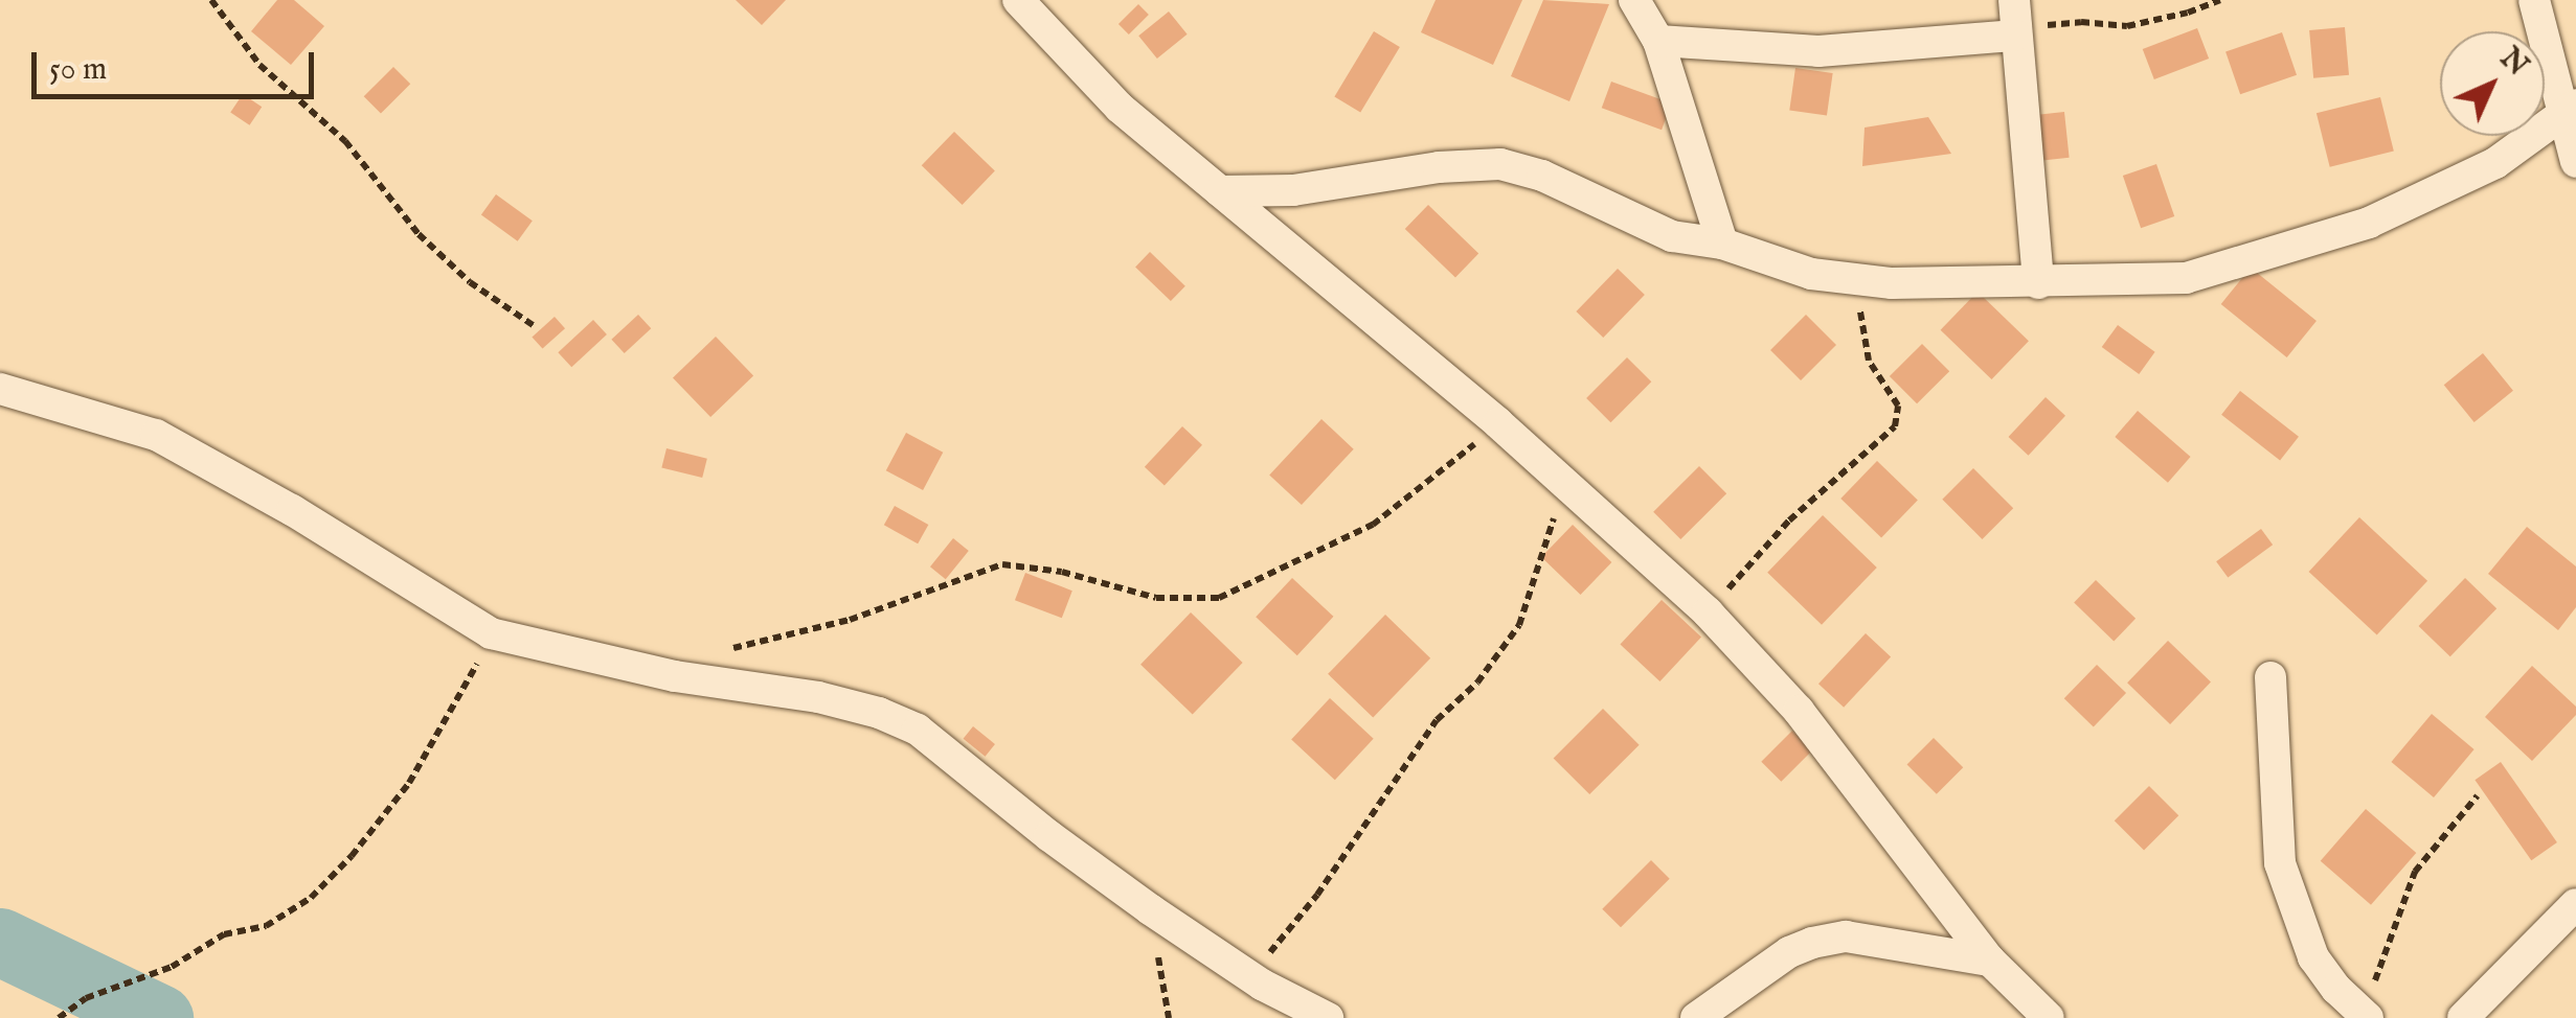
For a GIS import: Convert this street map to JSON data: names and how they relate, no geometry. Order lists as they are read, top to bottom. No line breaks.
{"scale_bar":"50 m","north":"top right"}
